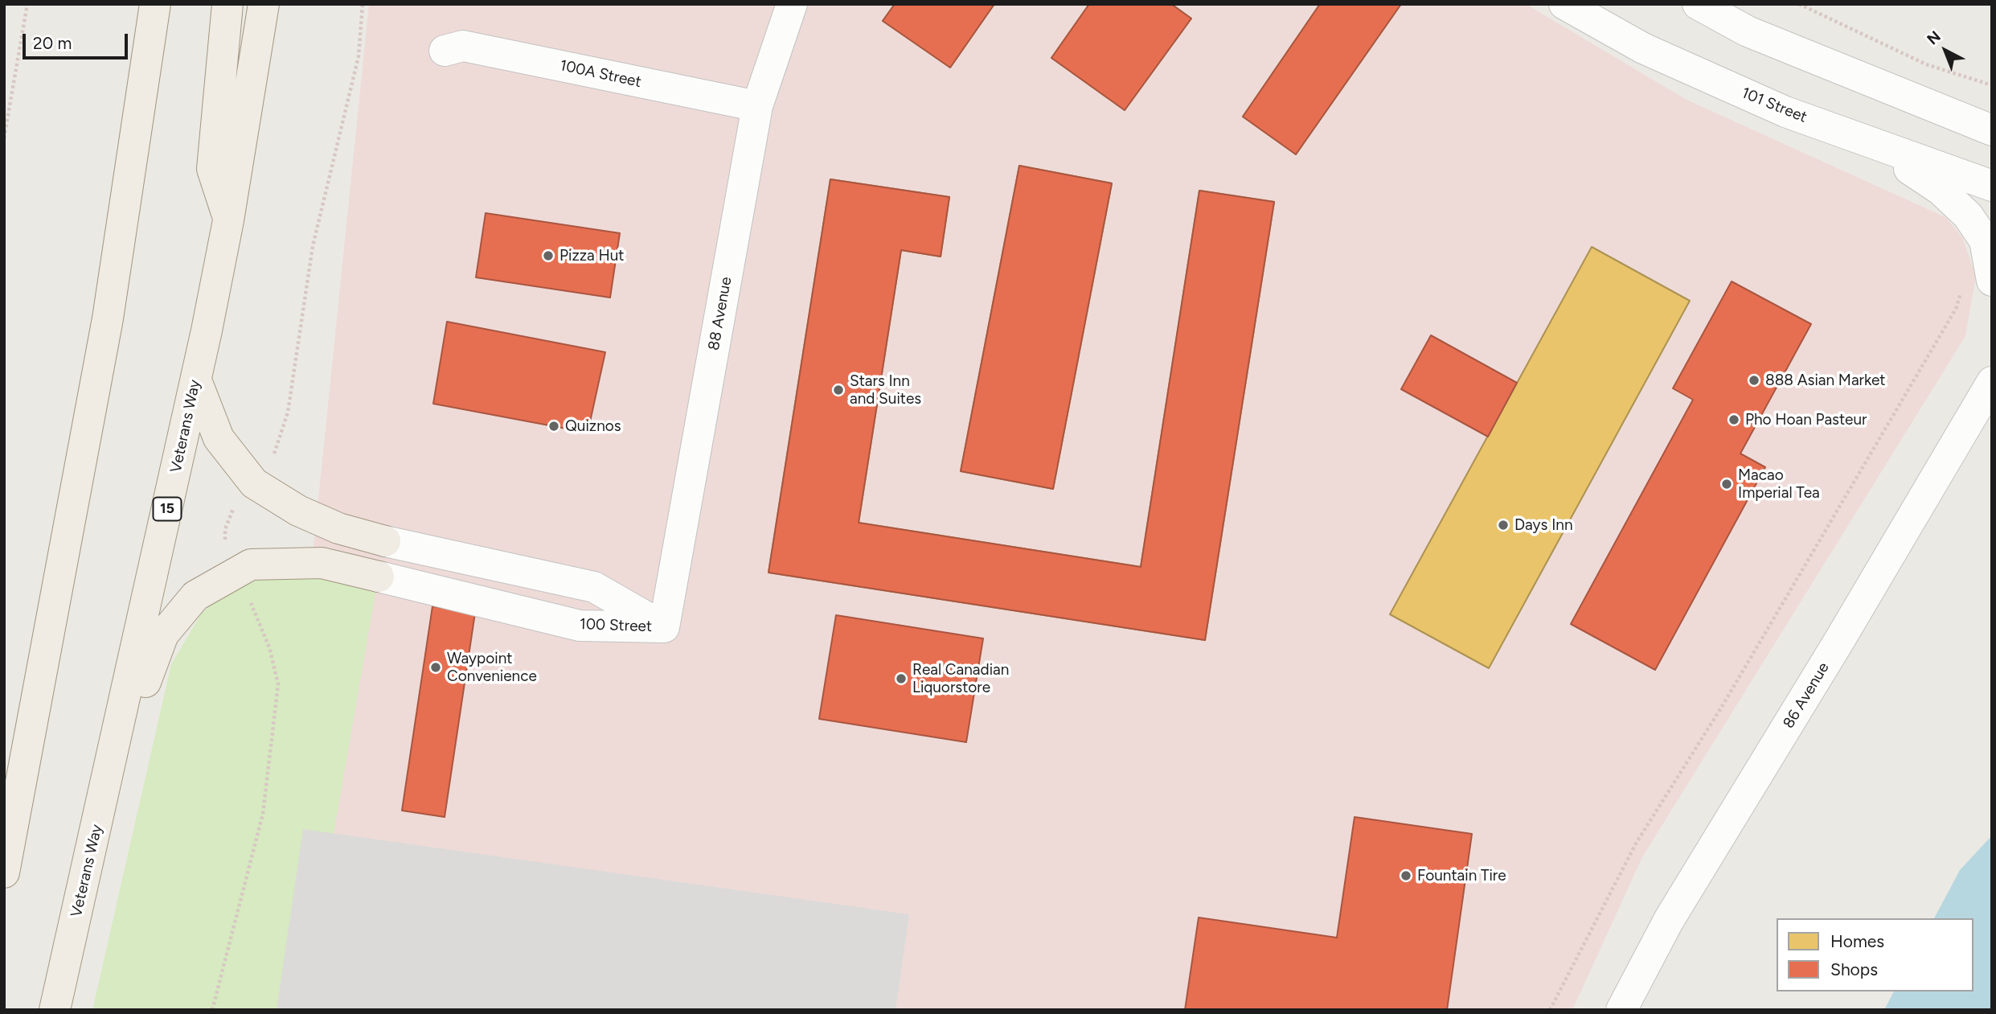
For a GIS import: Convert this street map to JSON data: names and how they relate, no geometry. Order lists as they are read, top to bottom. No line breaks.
{"streets":{"main road":["Veterans Way","15"],"street":["100A Street","101 Street","88 Avenue","100 Street","86 Avenue"]},"crossings":[["100A Street","88 Avenue"],["88 Avenue","100 Street"]],"places":["Pizza Hut","888 Asian Market","Stars Inn and Suites","Pho Hoan Pasteur","Quiznos","Macao Imperial Tea","Days Inn","Waypoint Convenience","Real Canadian Liquorstore","Fountain Tire"],"legend":["Homes","Shops"],"scale_bar":"20 m","north":"top left"}
